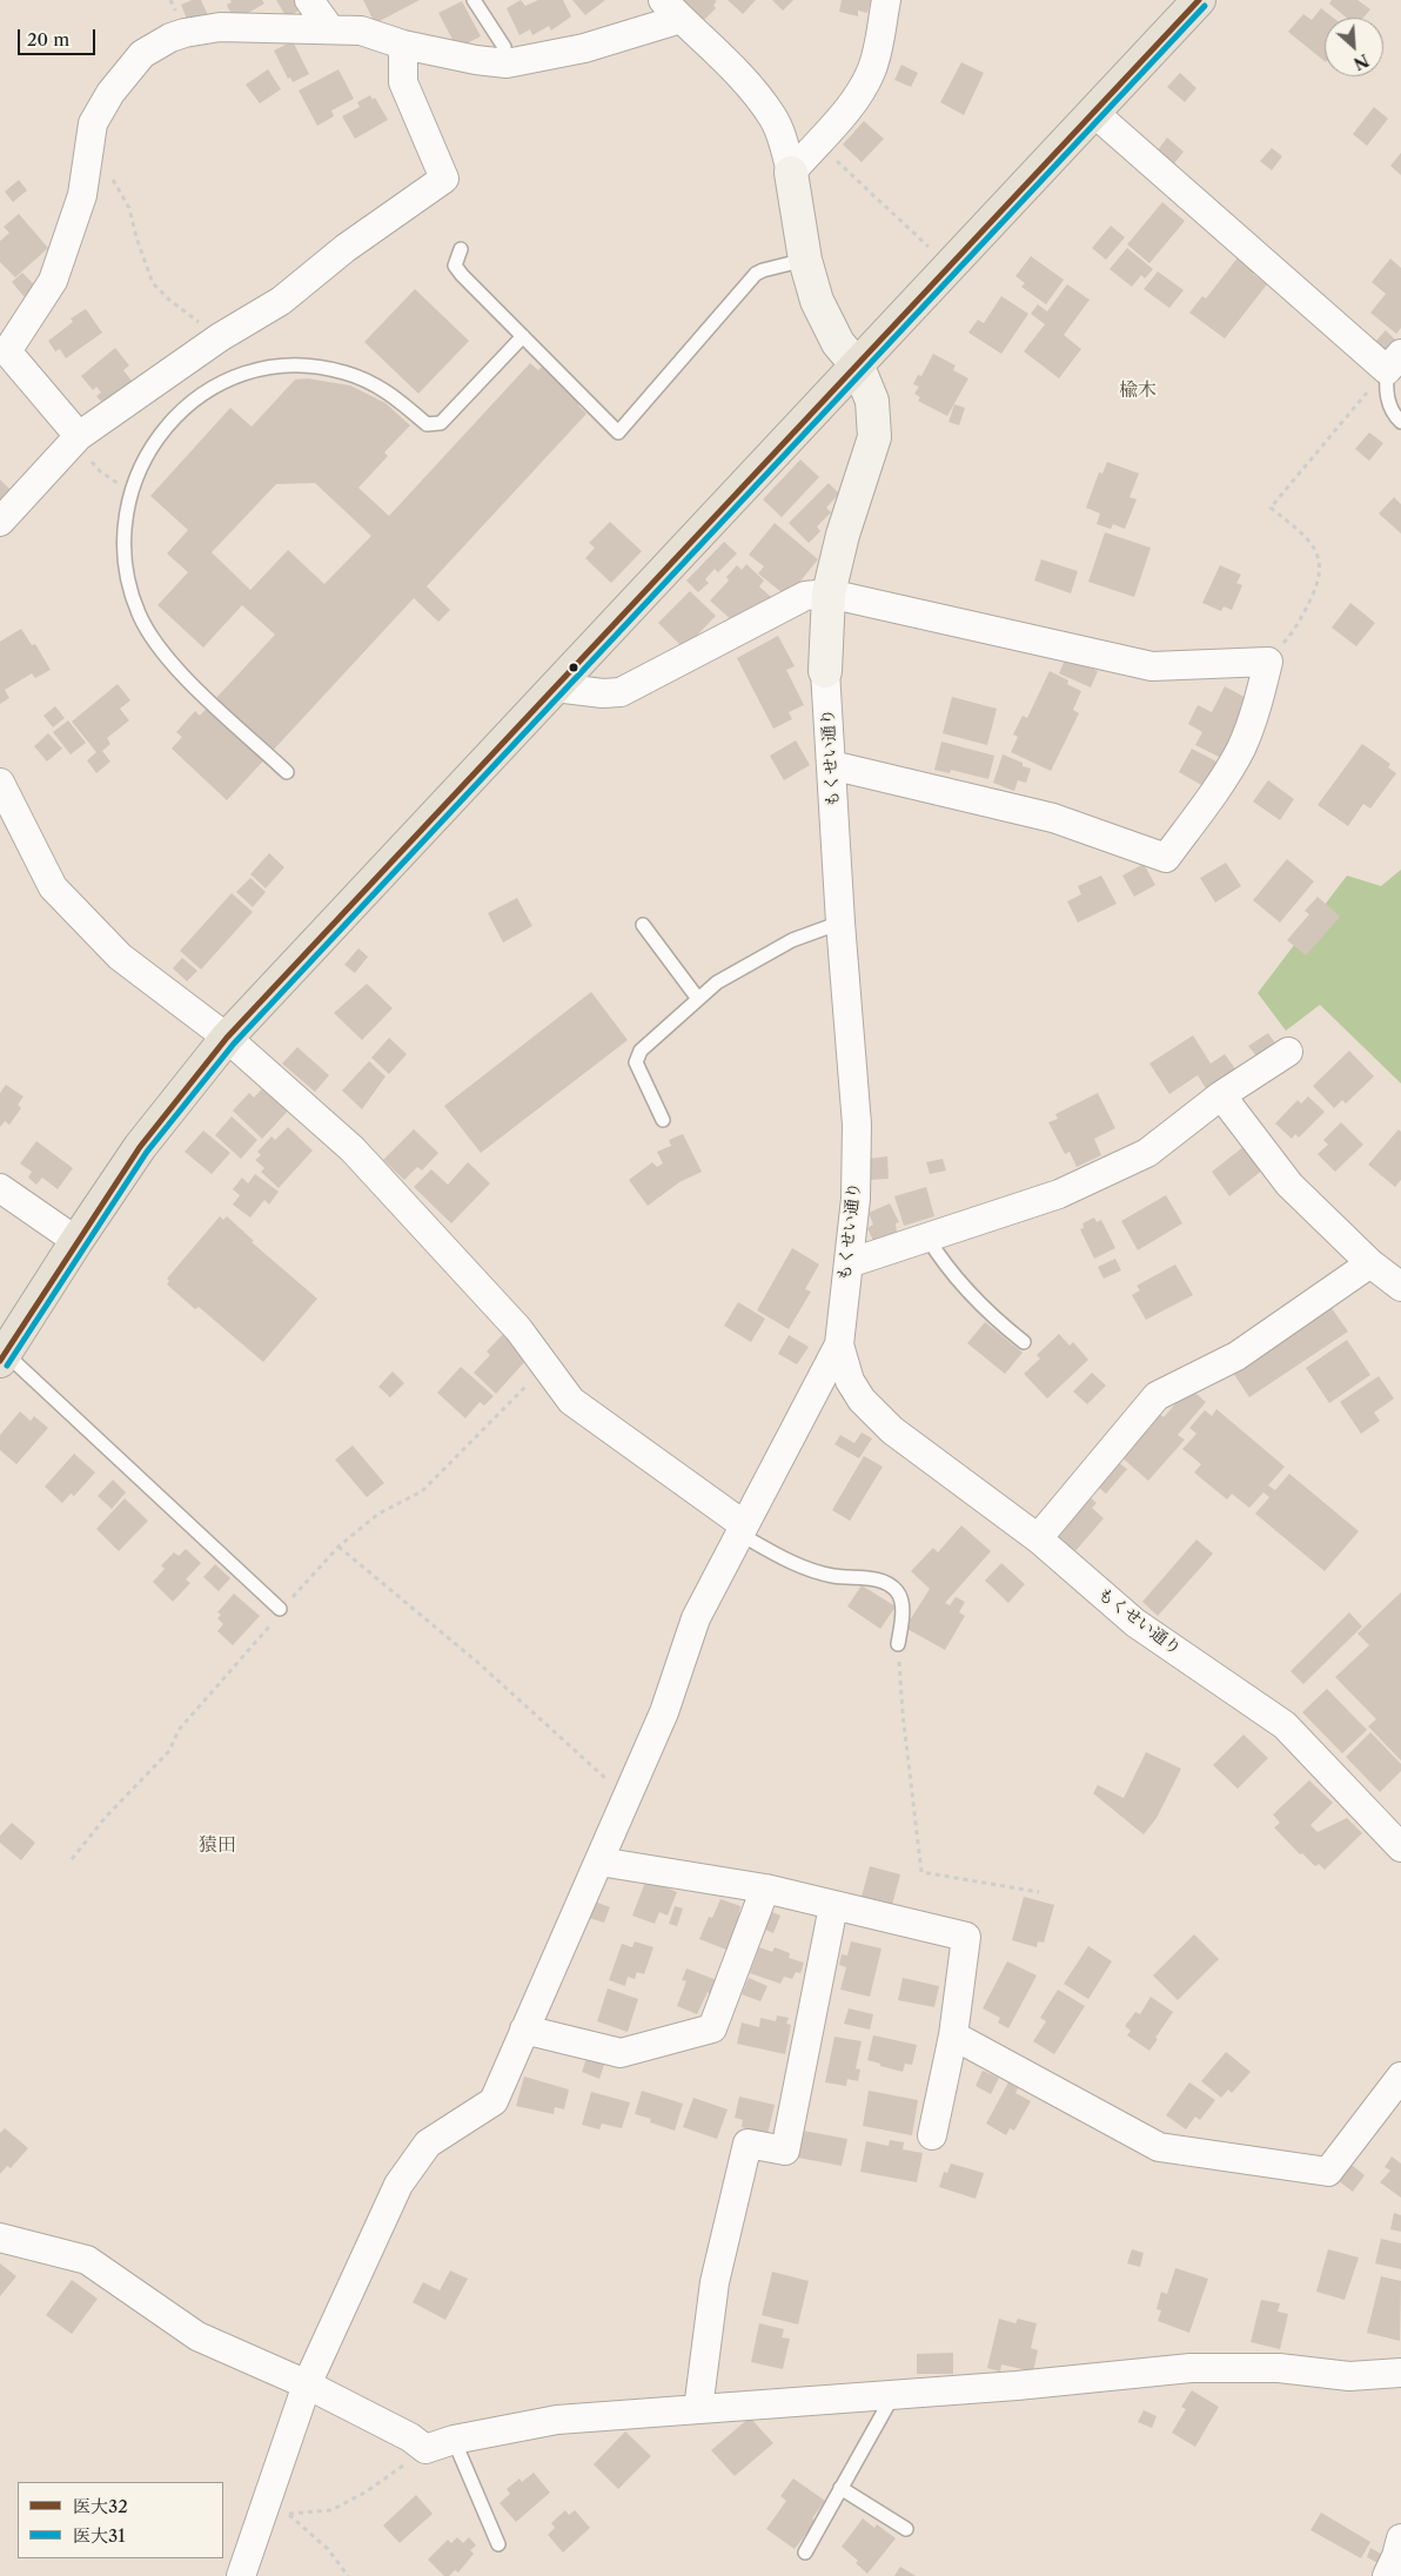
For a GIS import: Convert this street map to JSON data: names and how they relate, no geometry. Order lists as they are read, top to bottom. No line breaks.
{"streets":{"street":["もくせい通り"]},"districts":["楡木","猿田"],"lines":["transit line 医大32","transit line 医大31"],"legend":["医大32","医大31"],"scale_bar":"20 m","north":"bottom right"}
